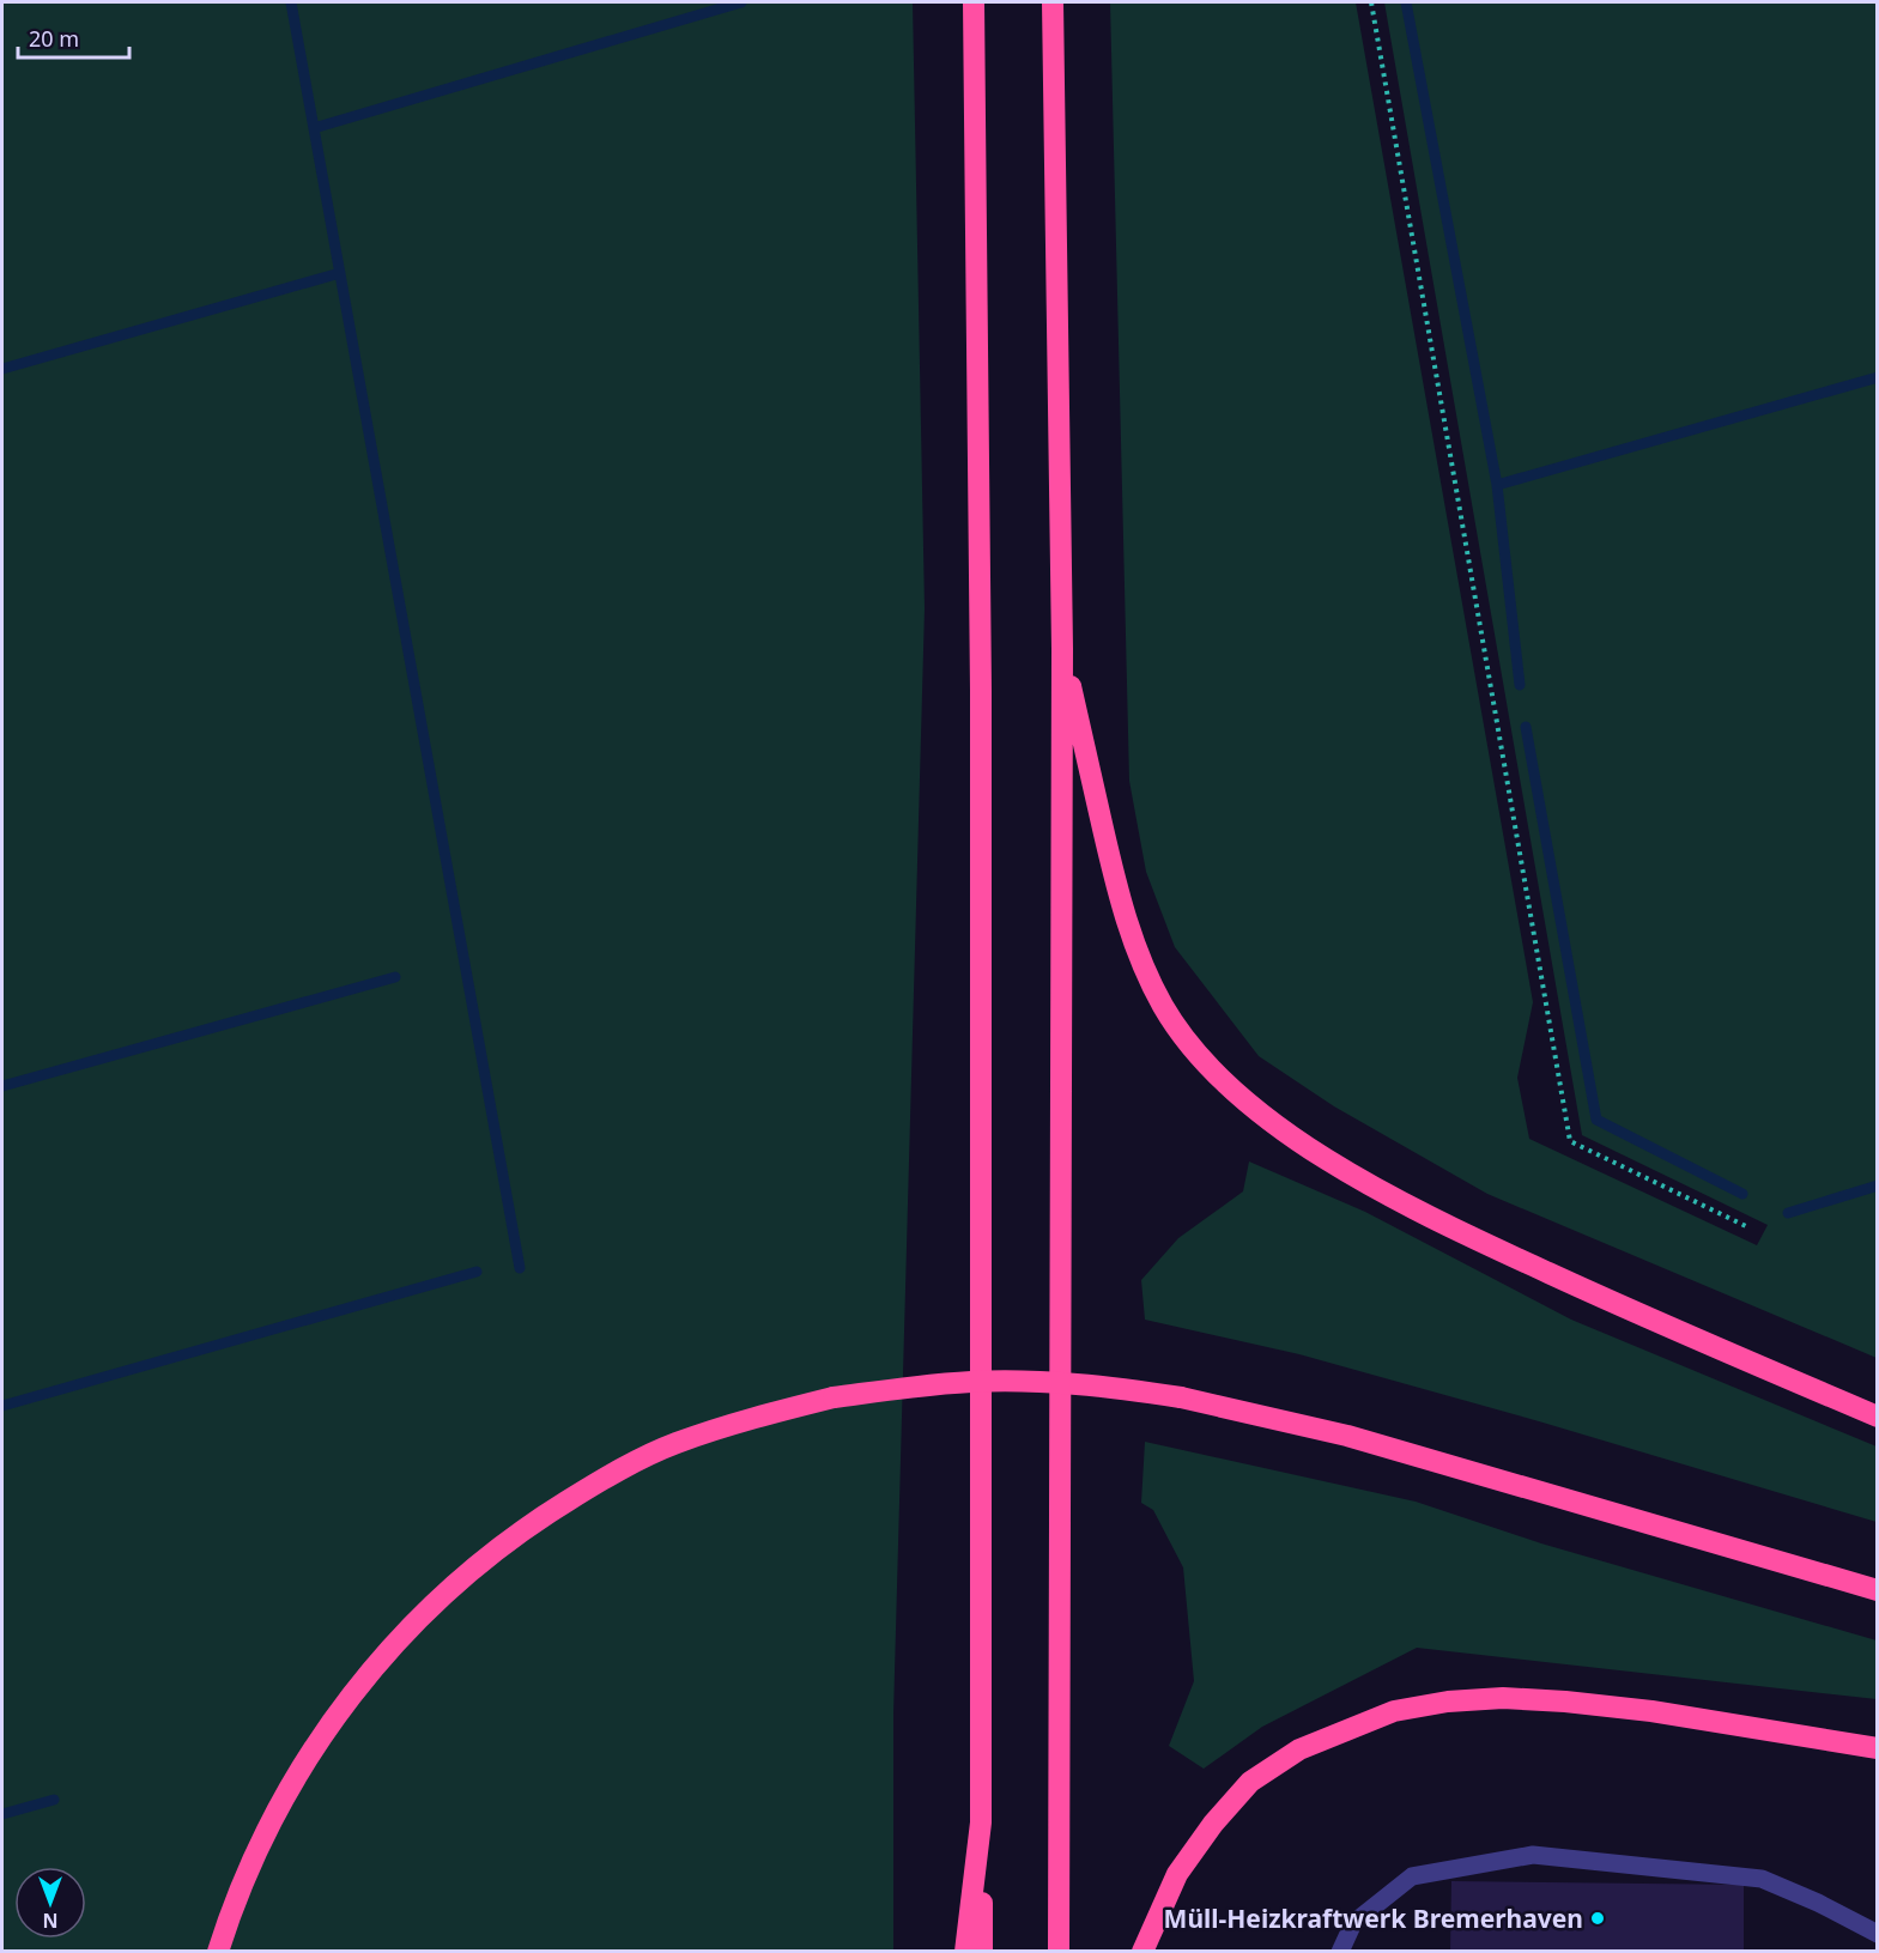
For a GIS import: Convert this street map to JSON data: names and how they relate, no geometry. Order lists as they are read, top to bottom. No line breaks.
{"places":["Müll-Heizkraftwerk Bremerhaven"],"scale_bar":"20 m","north":"bottom"}
